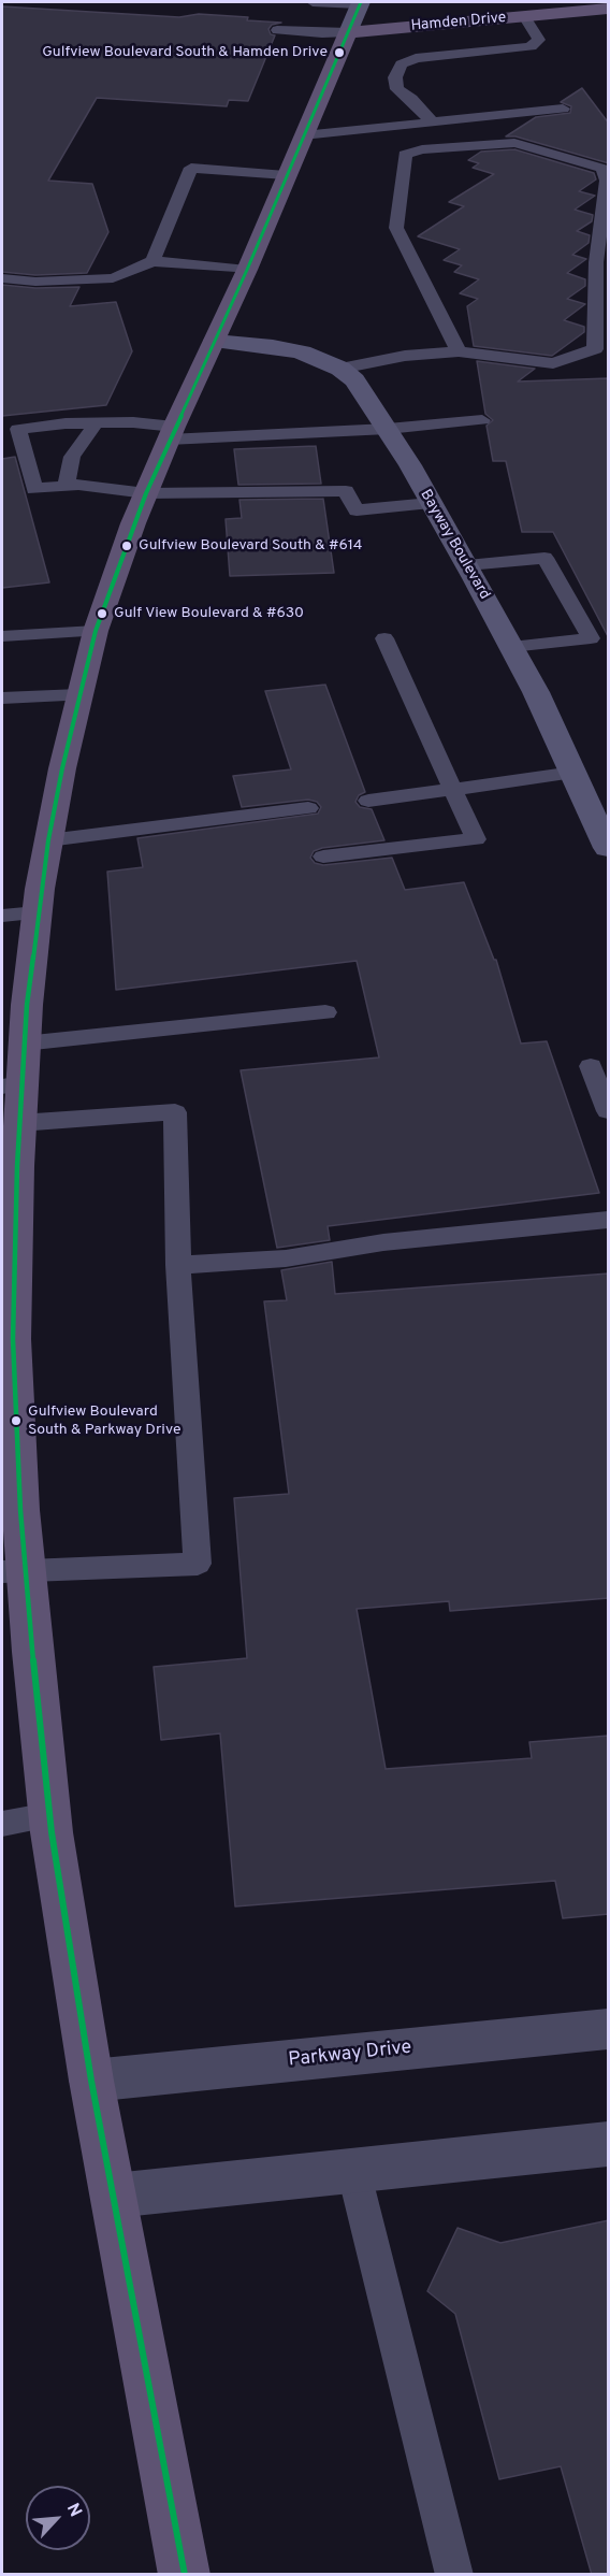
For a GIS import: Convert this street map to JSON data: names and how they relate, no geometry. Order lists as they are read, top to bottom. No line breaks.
{"streets":{"main road":["Hamden Drive"],"street":["Bayway Boulevard","Parkway Drive"]},"places":["Gulfview Boulevard South & Hamden Drive","Gulfview Boulevard South & #614","Gulf View Boulevard & #630","Gulfview Boulevard South & Parkway Drive"],"north":"top right"}
